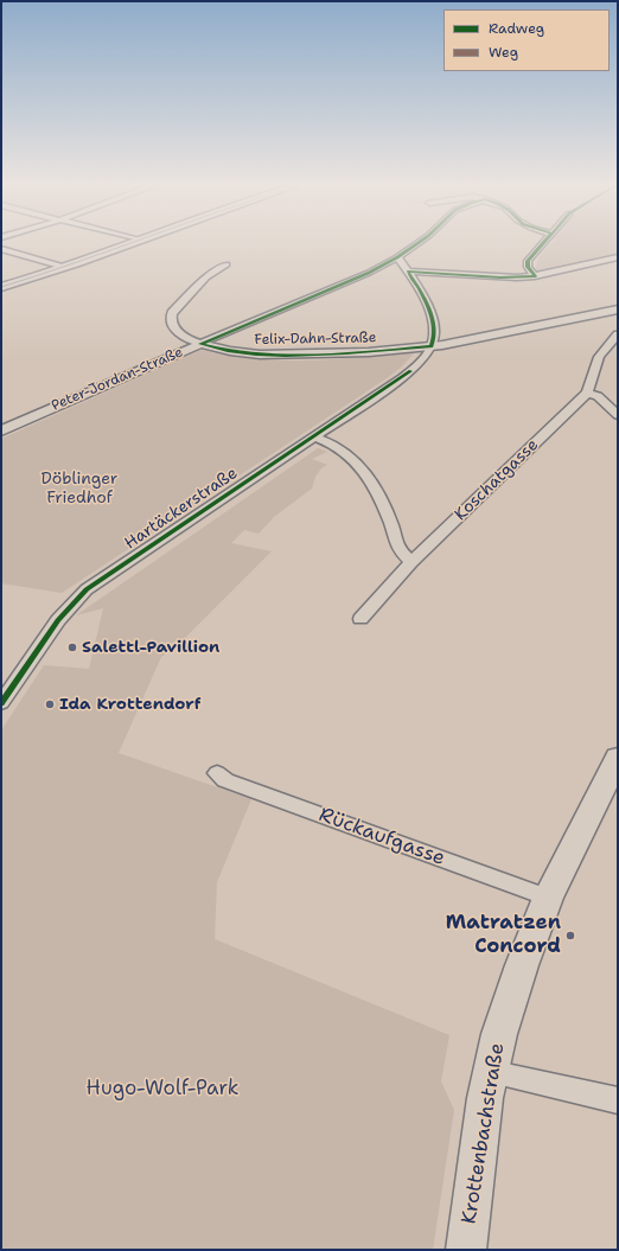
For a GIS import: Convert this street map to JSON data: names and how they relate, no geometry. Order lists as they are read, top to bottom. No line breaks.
{"streets":{"main road":["Krottenbachstraße"],"street":["Felix-Dahn-Straße","Peter-Jordan-Straße","Koschatgasse","Hartäckerstraße","Rückaufgasse"]},"crossings":[["Felix-Dahn-Straße","Peter-Jordan-Straße"],["Felix-Dahn-Straße","Hartäckerstraße"],["Rückaufgasse","Krottenbachstraße"]],"parks":["Döblinger Friedhof","Hugo-Wolf-Park"],"places":["Salettl-Pavillion","Ida Krottendorf","Matratzen Concord"],"legend":["Radweg","Weg"]}
